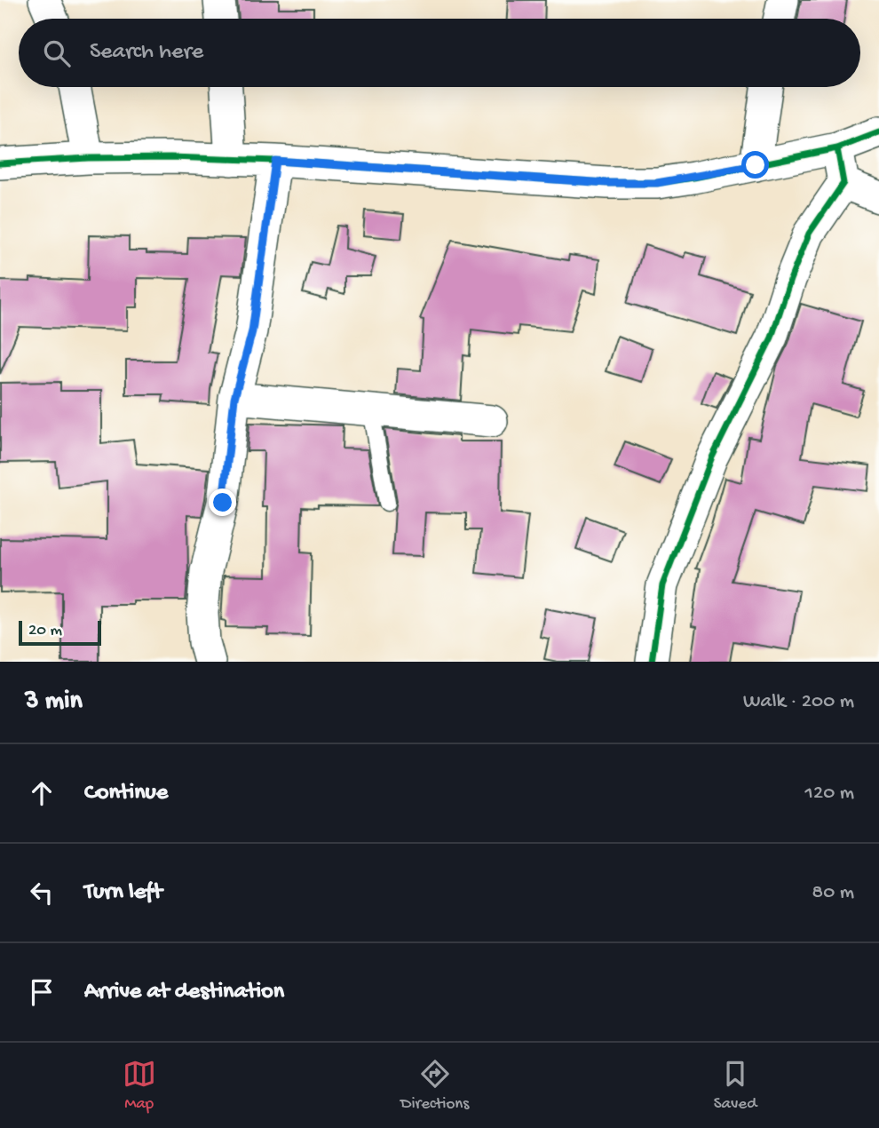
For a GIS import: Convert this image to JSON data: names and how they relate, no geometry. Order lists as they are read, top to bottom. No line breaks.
{"scale_bar":"20 m","page":{"search":"Search here","scale":"20 m","heading":["3 min","Walk · 200 m"],"list":[["Continue","120 m"],["Turn left","80 m"],"Arrive at destination"],"nav":["Map","Directions","Saved"]}}
